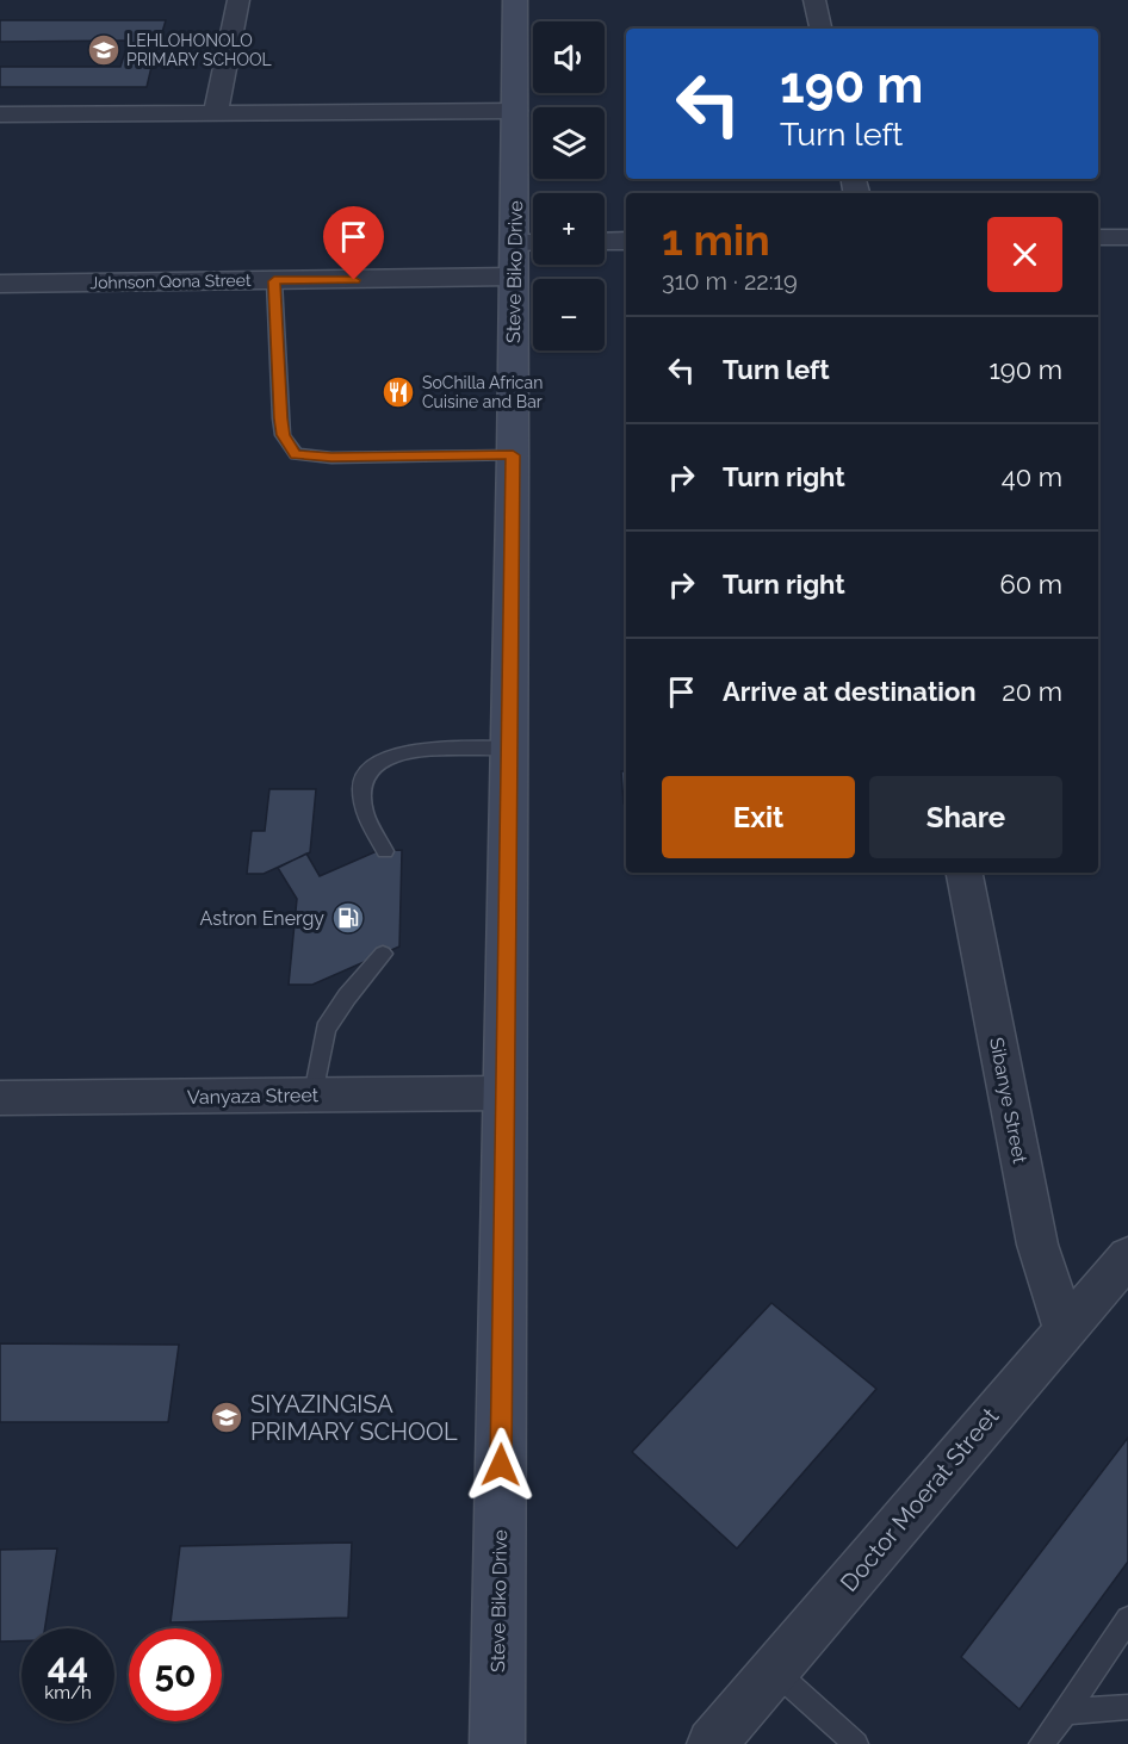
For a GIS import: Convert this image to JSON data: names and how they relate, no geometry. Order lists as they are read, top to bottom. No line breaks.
{"streets":{"main road":["Steve Biko Drive"],"street":["Johnson Qona Street","Vanyaza Street","Sibanye Street","Doctor Moerat Street"]},"crossings":[["Steve Biko Drive","Johnson Qona Street"],["Steve Biko Drive","Vanyaza Street"],["Sibanye Street","Doctor Moerat Street"]],"places":{"school or university":["LEHLOHONOLO PRIMARY SCHOOL","SIYAZINGISA PRIMARY SCHOOL"],"restaurant":["SoChilla African Cuisine and Bar"],"fuel station":["Astron Energy"]},"page":{"map_buttons":["+","−"],"turn":["190 m","Turn left"],"heading":["1 min","310 m · 22:19"],"list":[{"name":"Turn left","value":"190 m"},{"name":"Turn right","value":"40 m"},{"name":"Turn right","value":"60 m"},{"name":"Arrive at destination","value":"20 m"}],"buttons":["Exit","Share"],"speed":"44 km/h","limit":"50"}}
